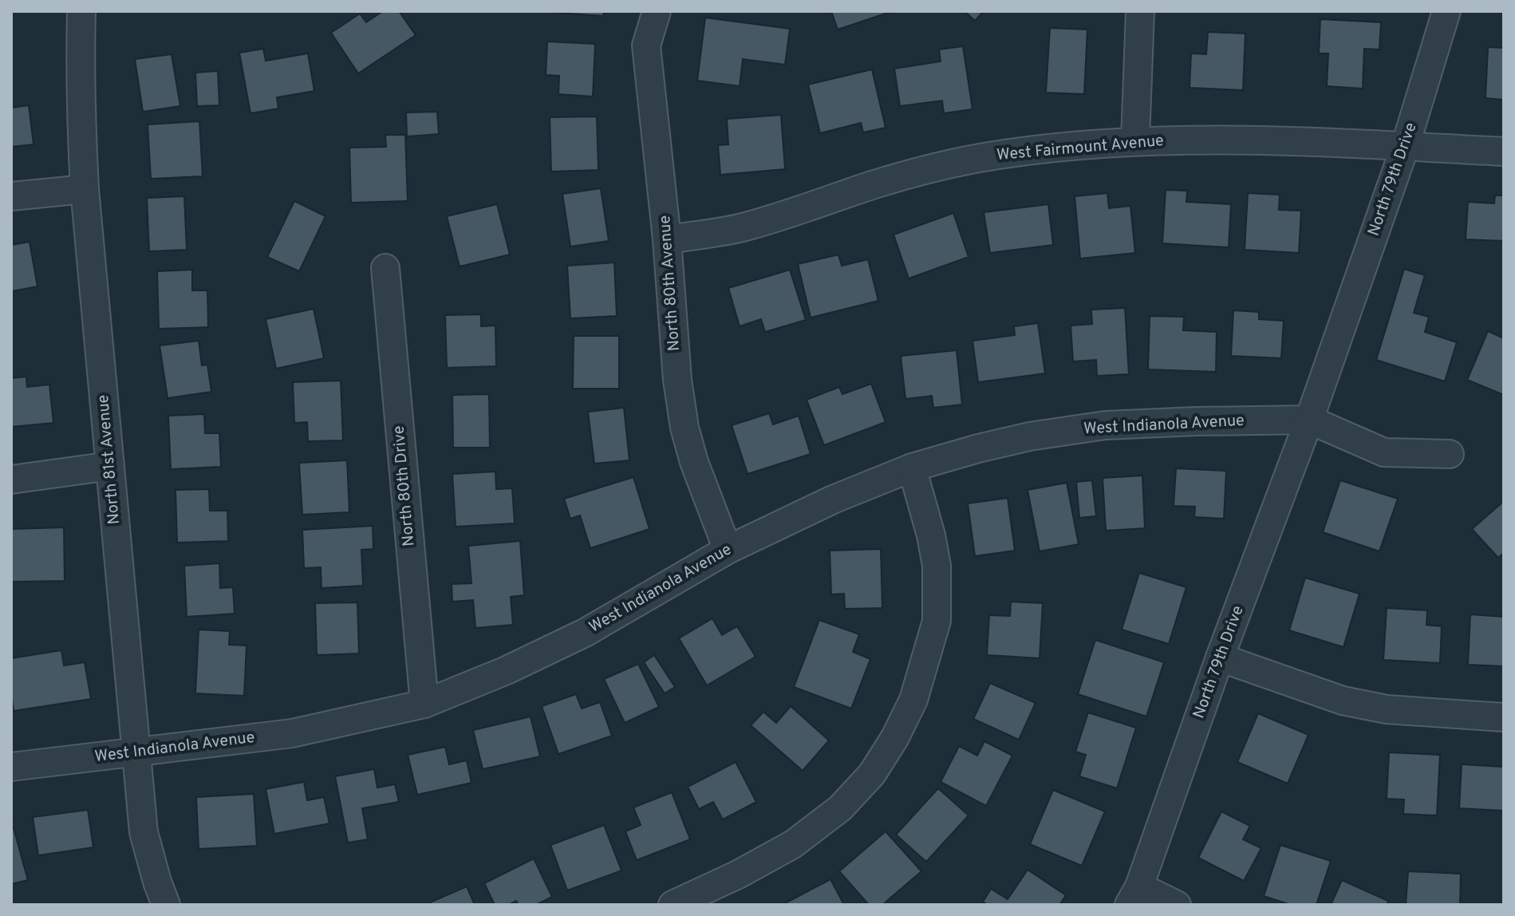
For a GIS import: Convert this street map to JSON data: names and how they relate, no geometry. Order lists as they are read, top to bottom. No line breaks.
{"streets":{"street":["West Fairmount Avenue","North 79th Drive","North 80th Avenue","West Indianola Avenue","North 81st Avenue","North 80th Drive"]},"crossings":[["West Fairmount Avenue","North 79th Drive"],["West Fairmount Avenue","North 80th Avenue"],["North 79th Drive","West Indianola Avenue"],["North 80th Avenue","West Indianola Avenue"],["West Indianola Avenue","North 81st Avenue"],["West Indianola Avenue","North 80th Drive"]]}
